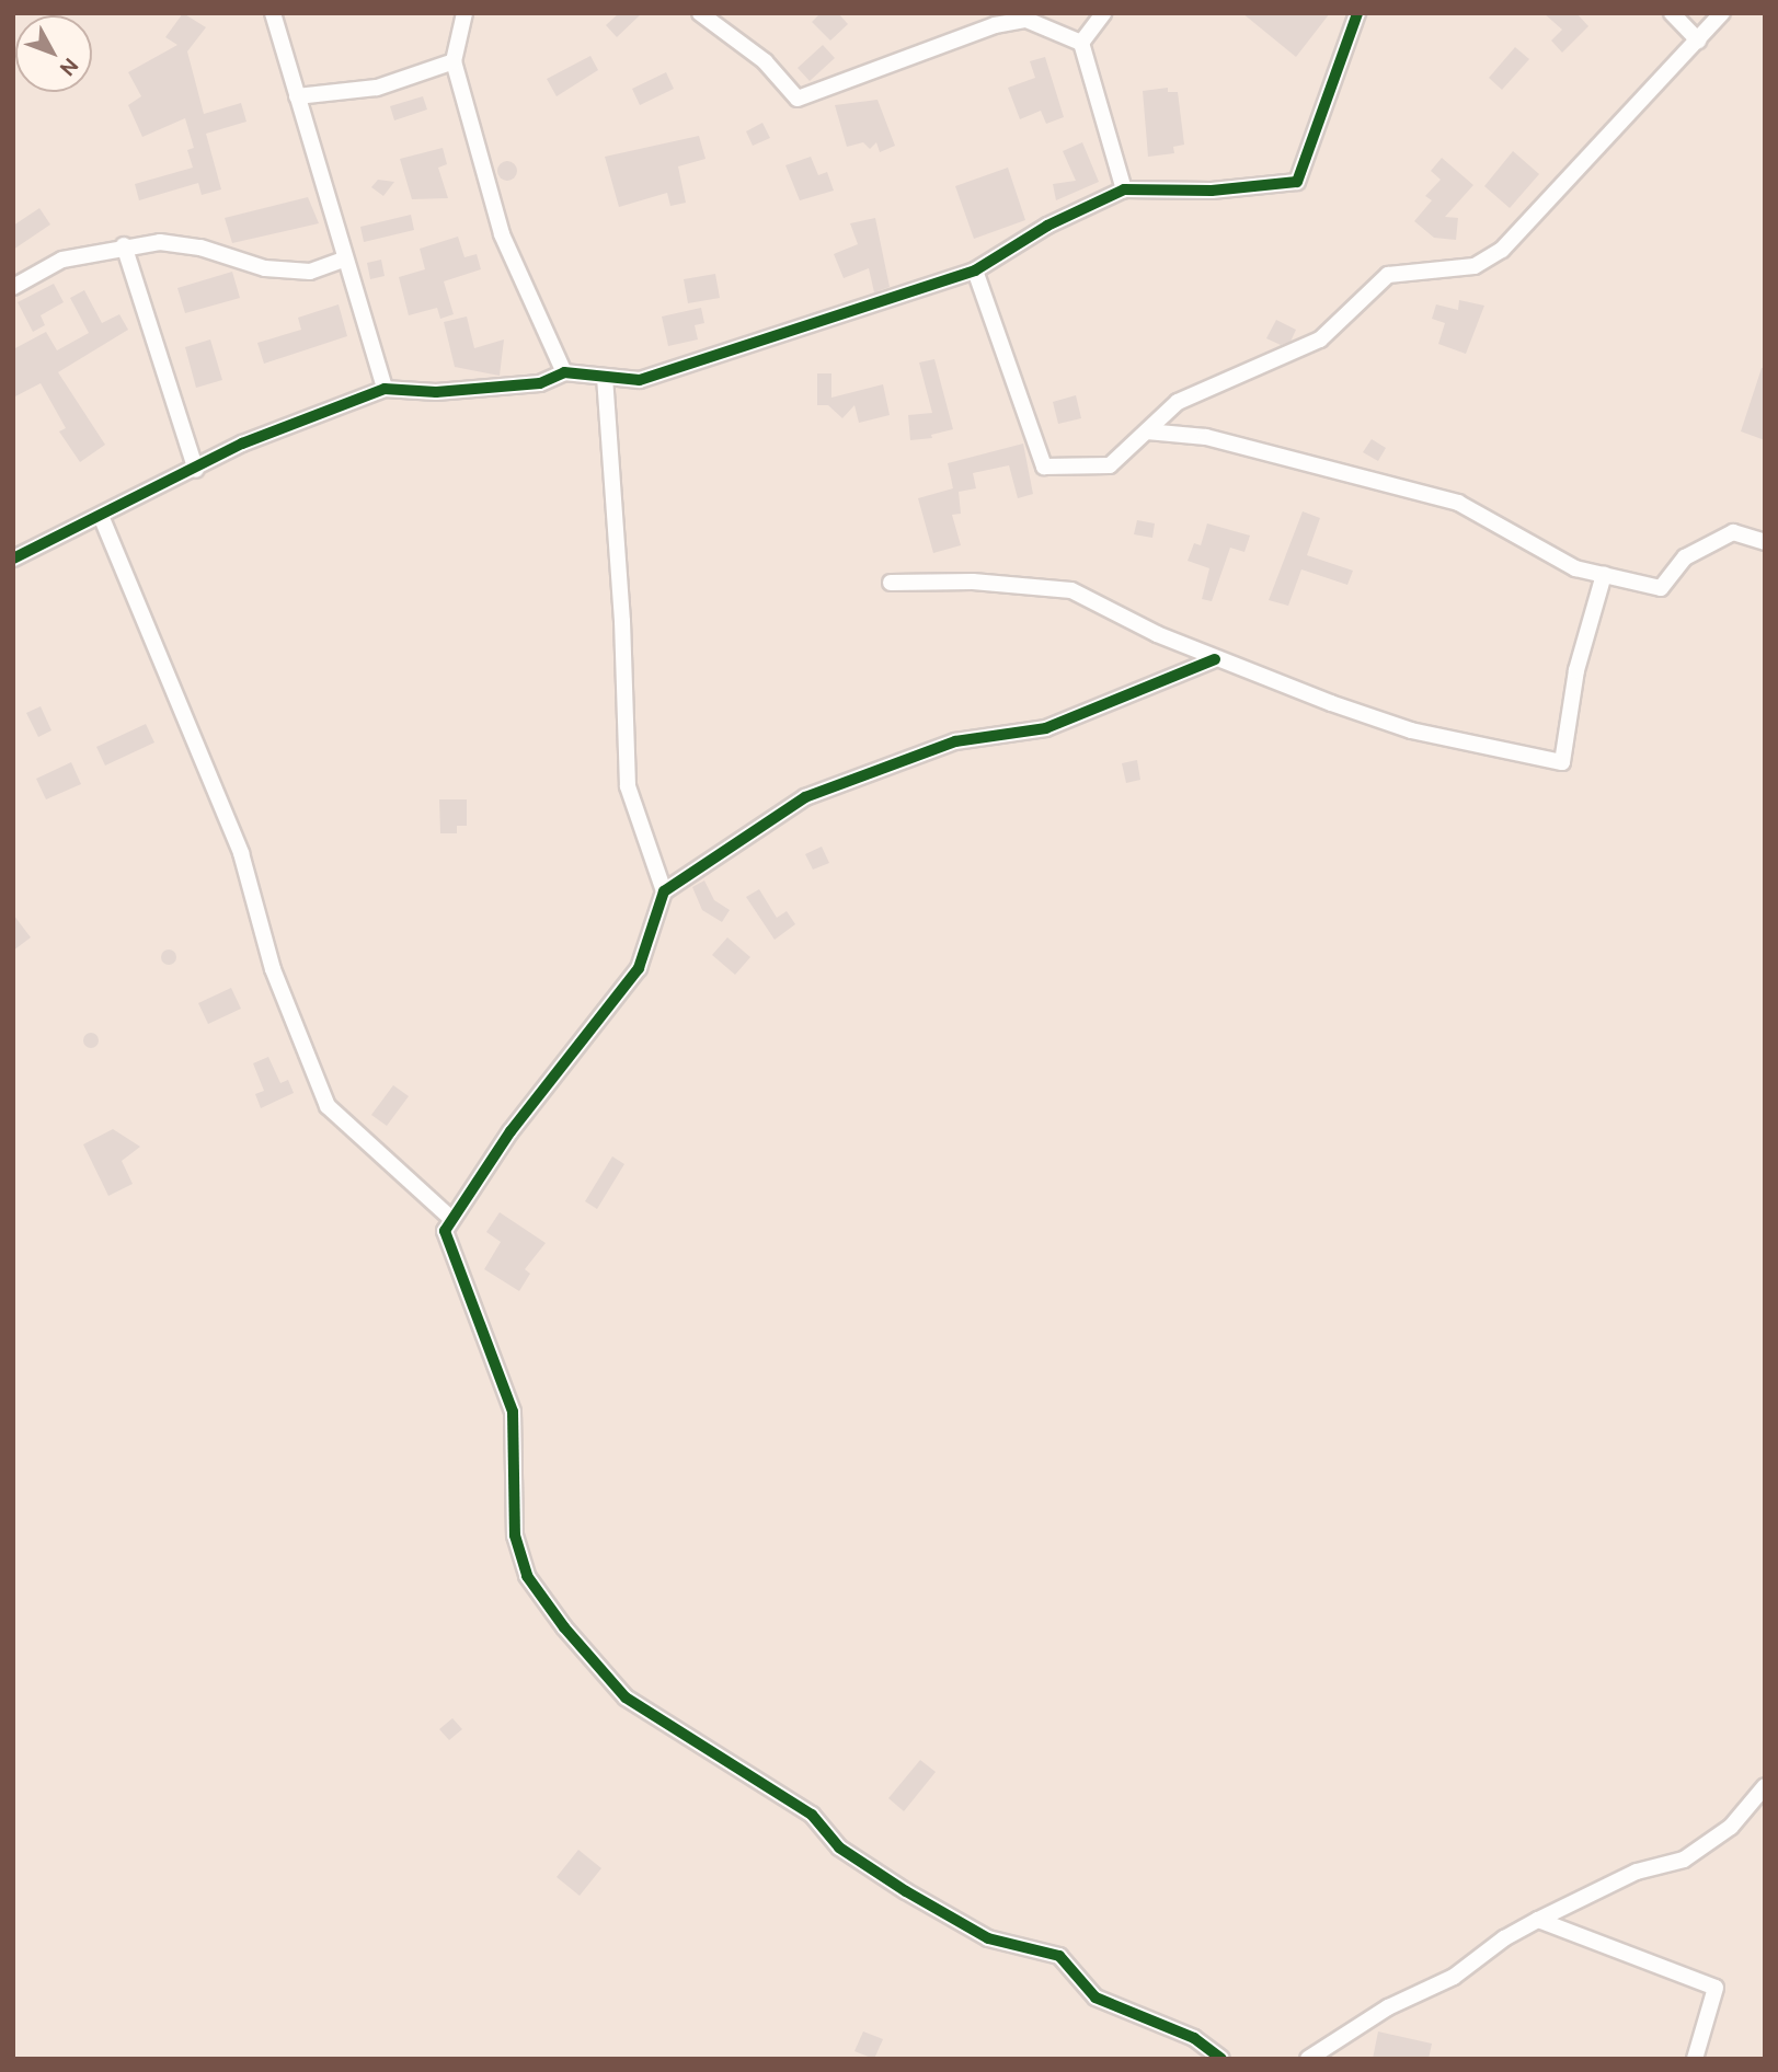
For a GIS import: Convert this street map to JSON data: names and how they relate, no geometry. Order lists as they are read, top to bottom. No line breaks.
{"north":"bottom right"}
